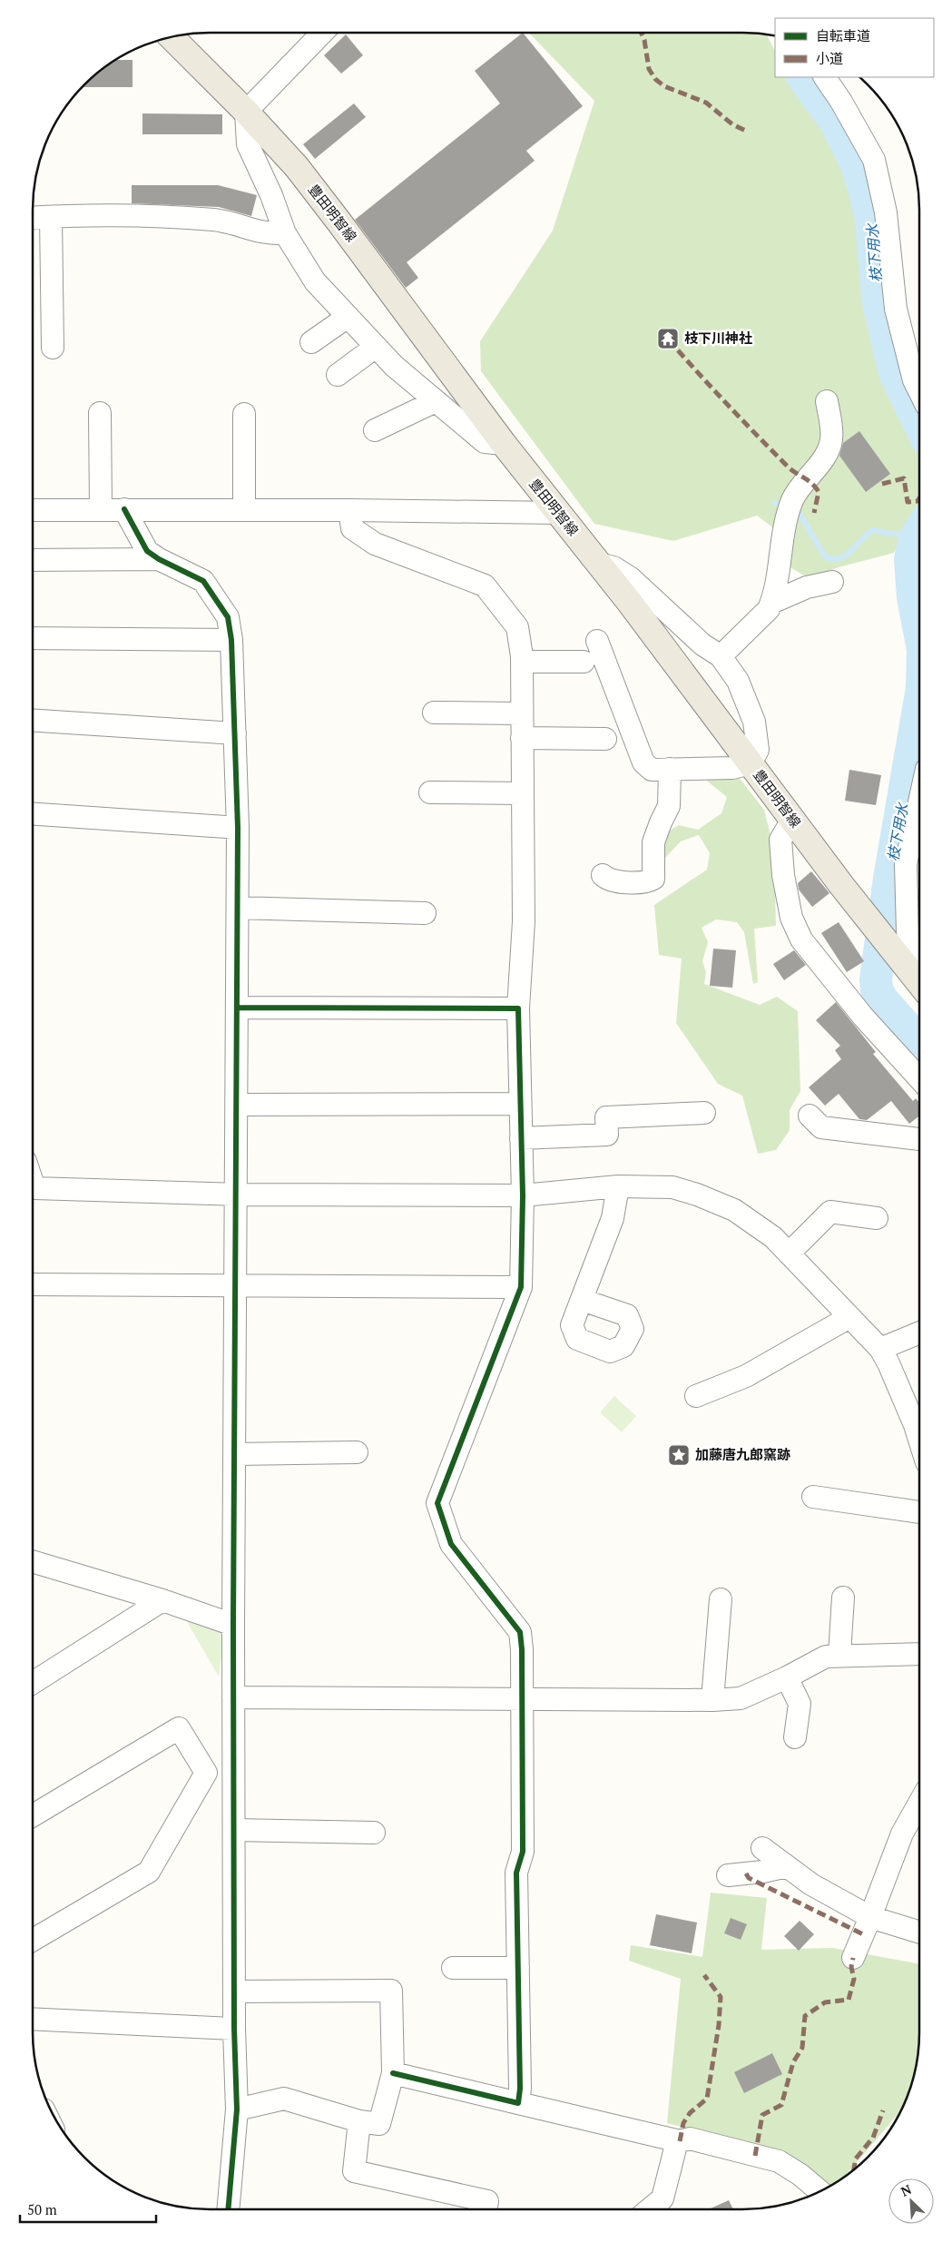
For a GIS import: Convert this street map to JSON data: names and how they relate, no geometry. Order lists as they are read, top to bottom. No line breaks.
{"streets":{"main road":["豊田明智線"]},"water":["枝下用水"],"places":{"temple":["枝下川神社"],"place":["加藤唐九郎窯跡"]},"legend":["自転車道","小道"],"scale_bar":"50 m","north":"top left"}
